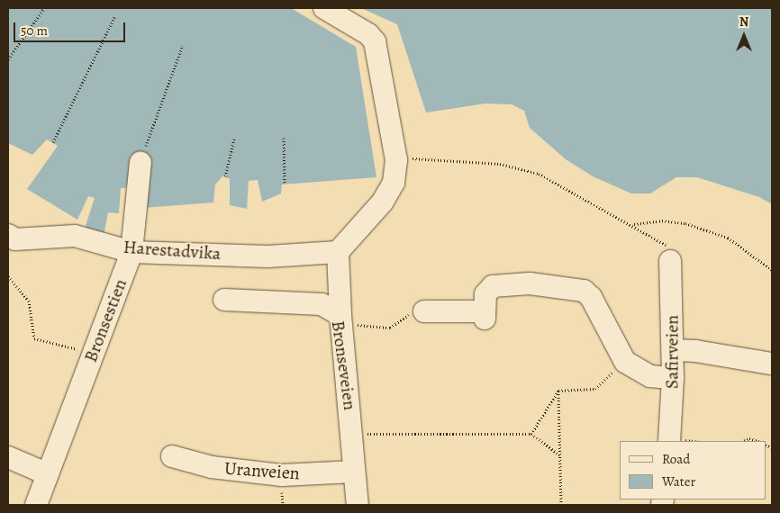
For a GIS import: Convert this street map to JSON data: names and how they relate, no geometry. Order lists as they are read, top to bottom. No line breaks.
{"streets":{"street":["Harestadvika","Bronsestien","Safirveien","Bronseveien","Uranveien"]},"crossings":[["Harestadvika","Bronsestien"],["Bronseveien","Uranveien"]],"legend":["Road","Water"],"scale_bar":"50 m","north":"top"}
